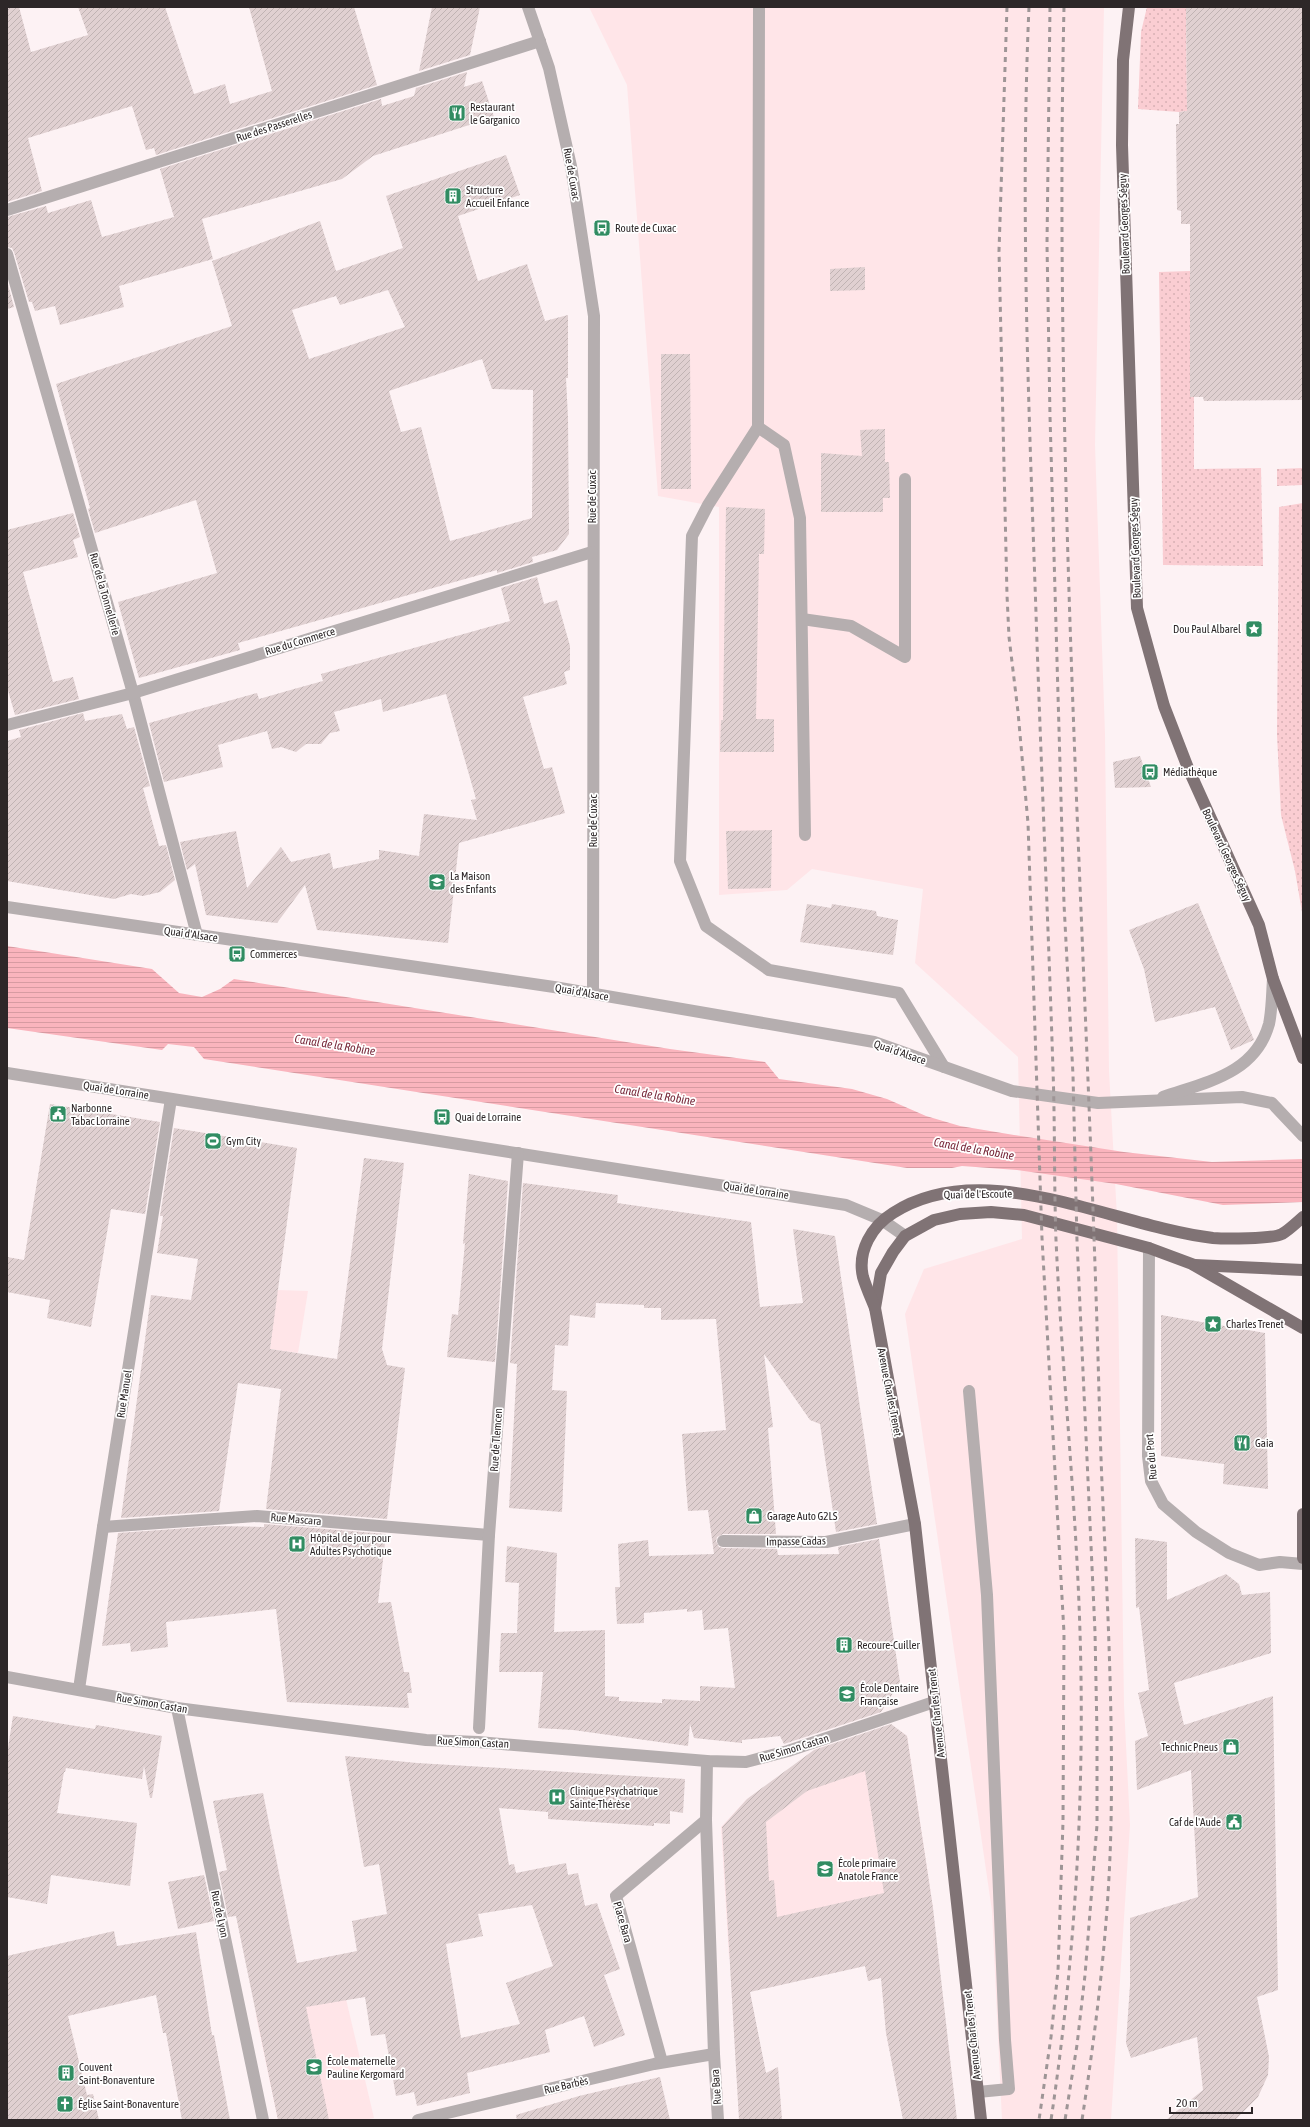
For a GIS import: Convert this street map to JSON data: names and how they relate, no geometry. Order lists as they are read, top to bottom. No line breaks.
{"streets":{"main road":["Boulevard Georges Séguy","Quai de l'Escoute","Avenue Charles Trenet"],"street":["Rue des Passerelles","Rue de Cuxac","Rue de la Tonnellerie","Rue du Commerce","Quai d'Alsace","Quai de Lorraine","Rue Manuel","Rue de Tlemcen","Rue du Port","Rue Mascara","Impasse Cadas","Rue Simon Castan","Rue de Lyon","Place Bara","Rue Barbès","Rue Bara"]},"crossings":[["Rue des Passerelles","Rue de Cuxac"],["Rue de Cuxac","Rue du Commerce"],["Rue de Cuxac","Quai d'Alsace"],["Boulevard Georges Séguy","Quai d'Alsace"],["Rue de la Tonnellerie","Rue du Commerce"],["Rue de la Tonnellerie","Quai d'Alsace"],["Quai de Lorraine","Quai de l'Escoute"],["Quai de Lorraine","Rue Manuel"],["Quai de Lorraine","Rue de Tlemcen"],["Quai de l'Escoute","Avenue Charles Trenet"],["Quai de l'Escoute","Rue du Port"],["Avenue Charles Trenet","Impasse Cadas"],["Avenue Charles Trenet","Rue Simon Castan"],["Rue Manuel","Rue Mascara"],["Rue Manuel","Rue Simon Castan"],["Rue de Tlemcen","Rue Mascara"],["Rue Simon Castan","Rue de Lyon"],["Place Bara","Rue Barbès"],["Rue Barbès","Rue Bara"]],"water":["Canal de la Robine"],"places":{"restaurant":["Restaurant le Garganico","Gaia"],"building":["Structure Accueil Enfance","Recoure-Cuiller","Couvent Saint-Bonaventure"],"bus stop":["Route de Cuxac","Médiathèque","Commerces","Quai de Lorraine"],"place":["Dou Paul Albarel","Charles Trenet"],"school or university":["La Maison des Enfants","École Dentaire Française","École primaire Anatole France","École maternelle Pauline Kergomard"],"public building":["Narbonne Tabac Lorraine","Caf de l'Aude"],"sports":["Gym City"],"shop":["Garage Auto G2LS","Technic Pneus"],"hospital":["Hôpital de jour pour Adultes Psychotique","Clinique Psychatrique Sainte-Thérèse"],"church":["Église Saint-Bonaventure"]},"scale_bar":"20 m"}
